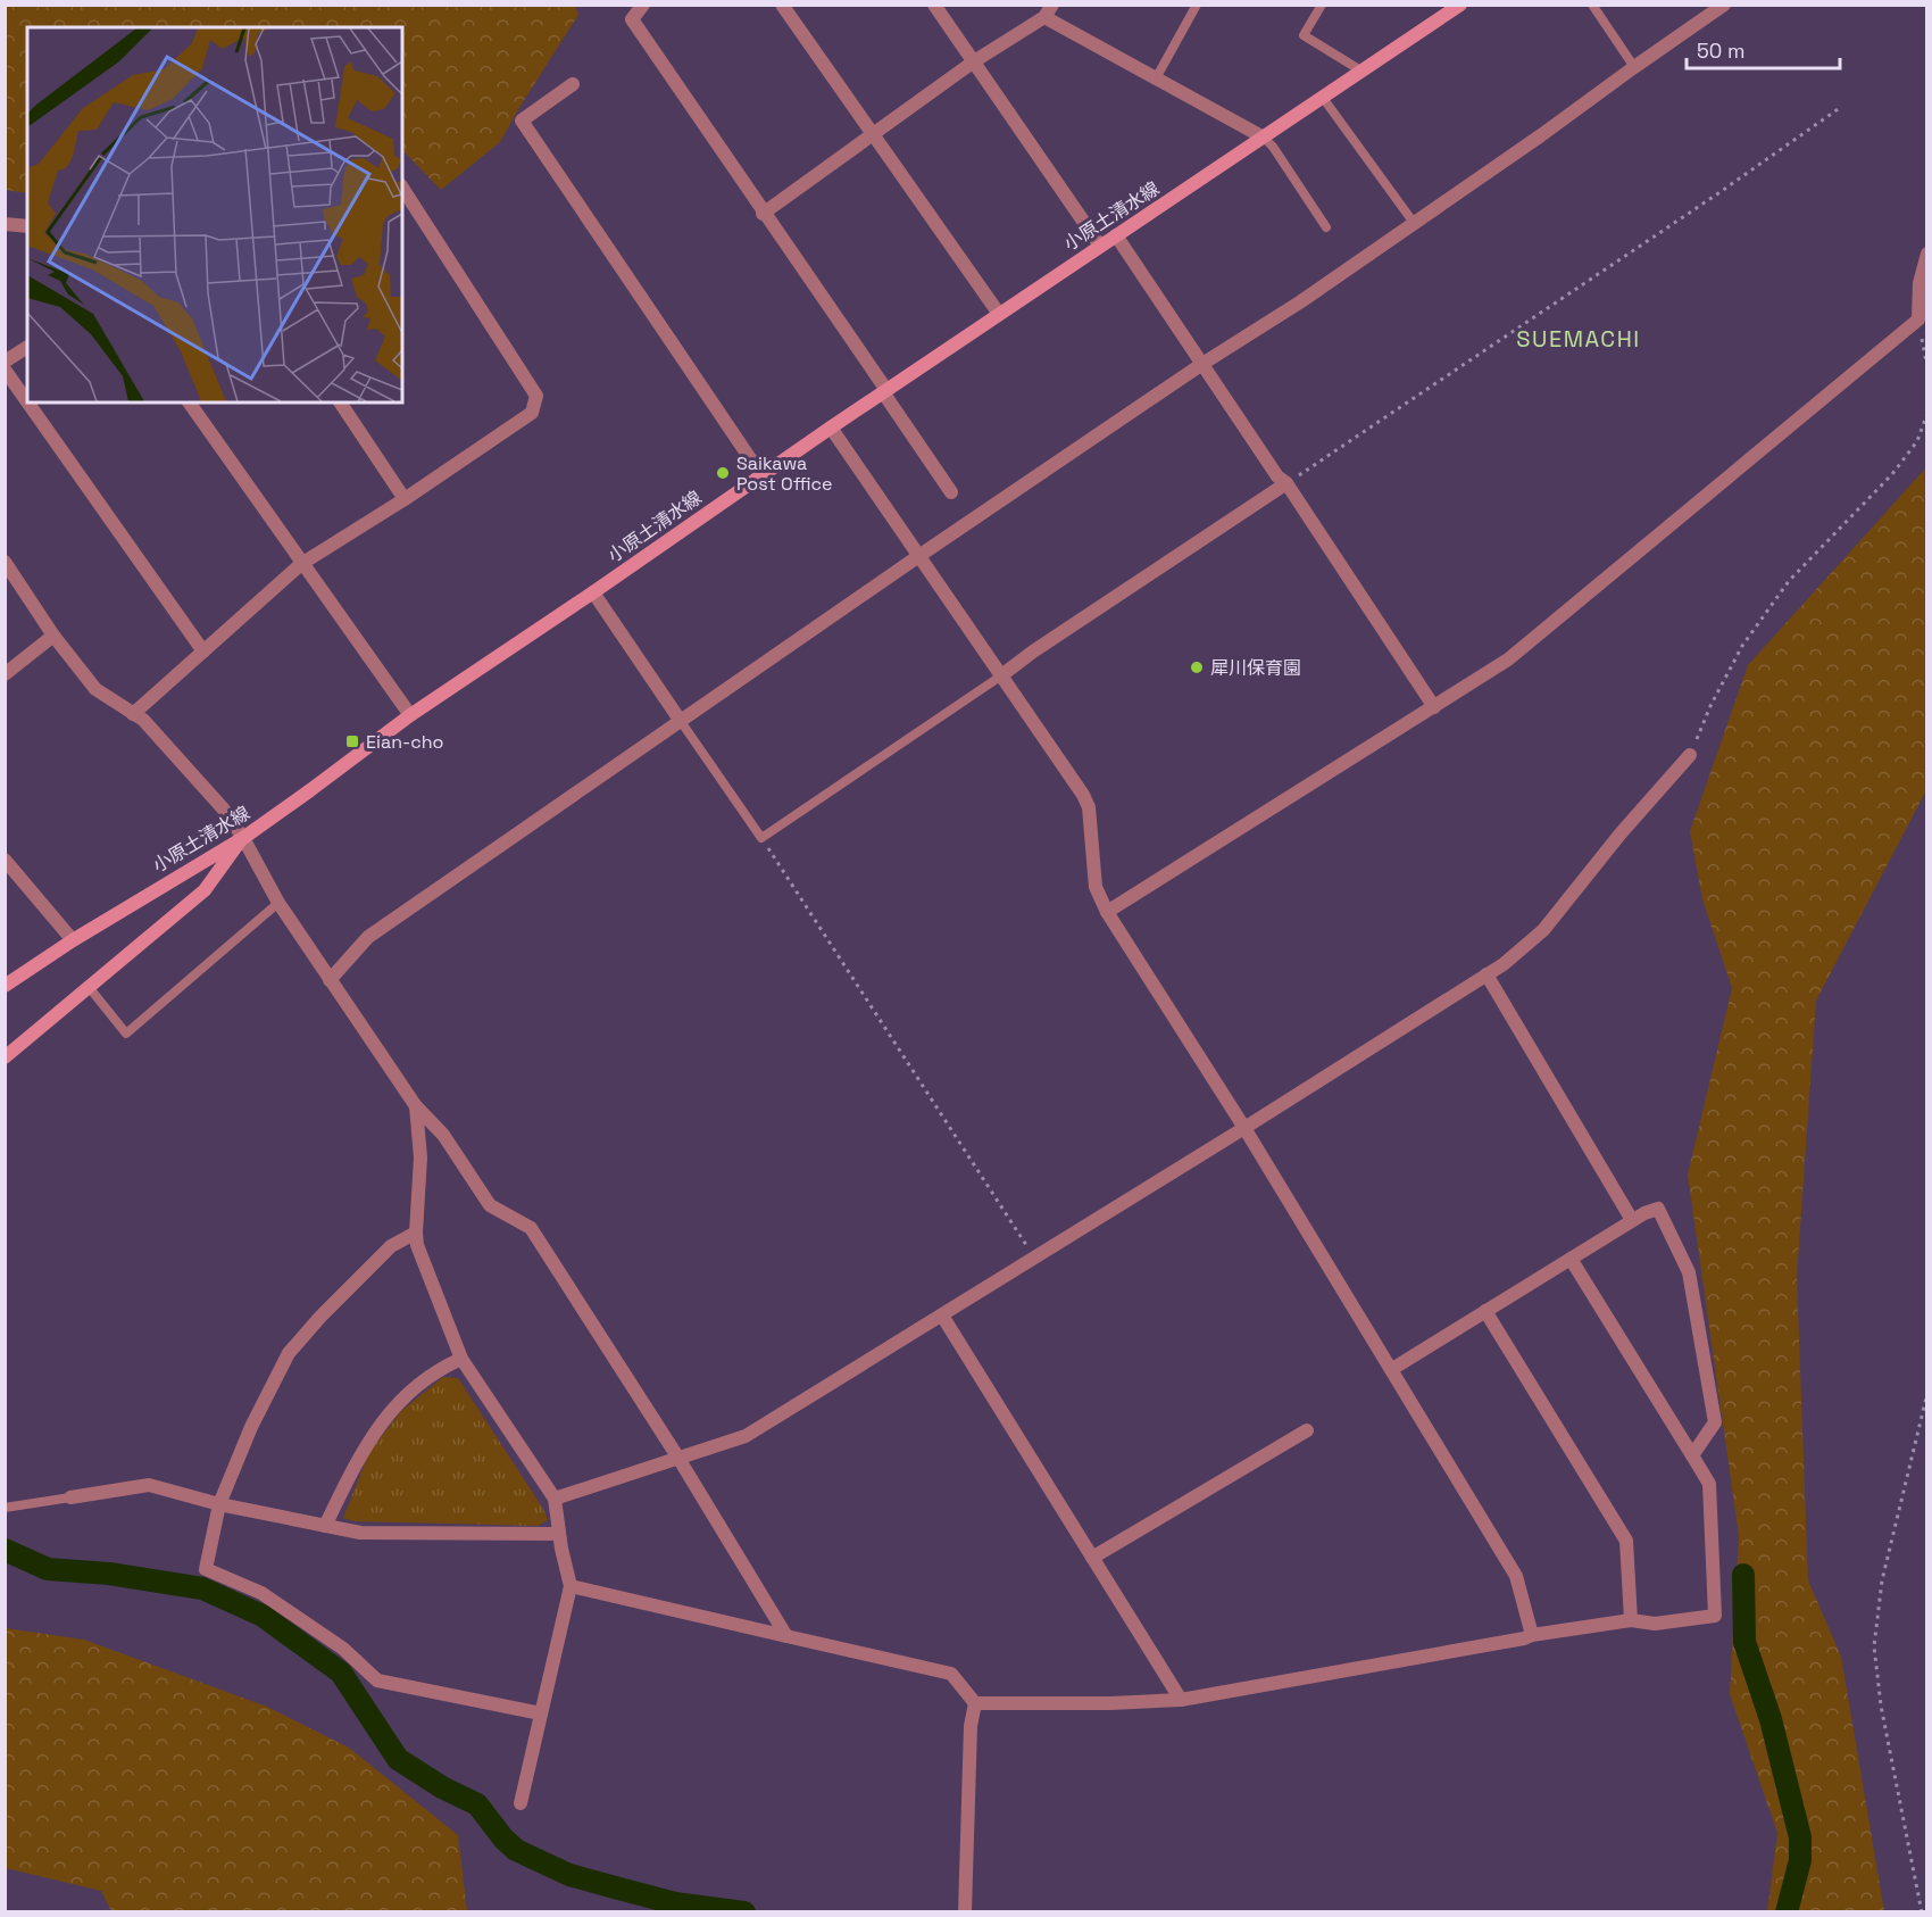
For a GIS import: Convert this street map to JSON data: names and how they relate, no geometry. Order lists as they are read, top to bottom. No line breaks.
{"streets":{"main road":["小原土清水線"]},"districts":["SUEMACHI"],"places":{"other":["Saikawa Post Office","犀川保育園"],"transit":["Eian-cho"]},"scale_bar":"50 m"}
